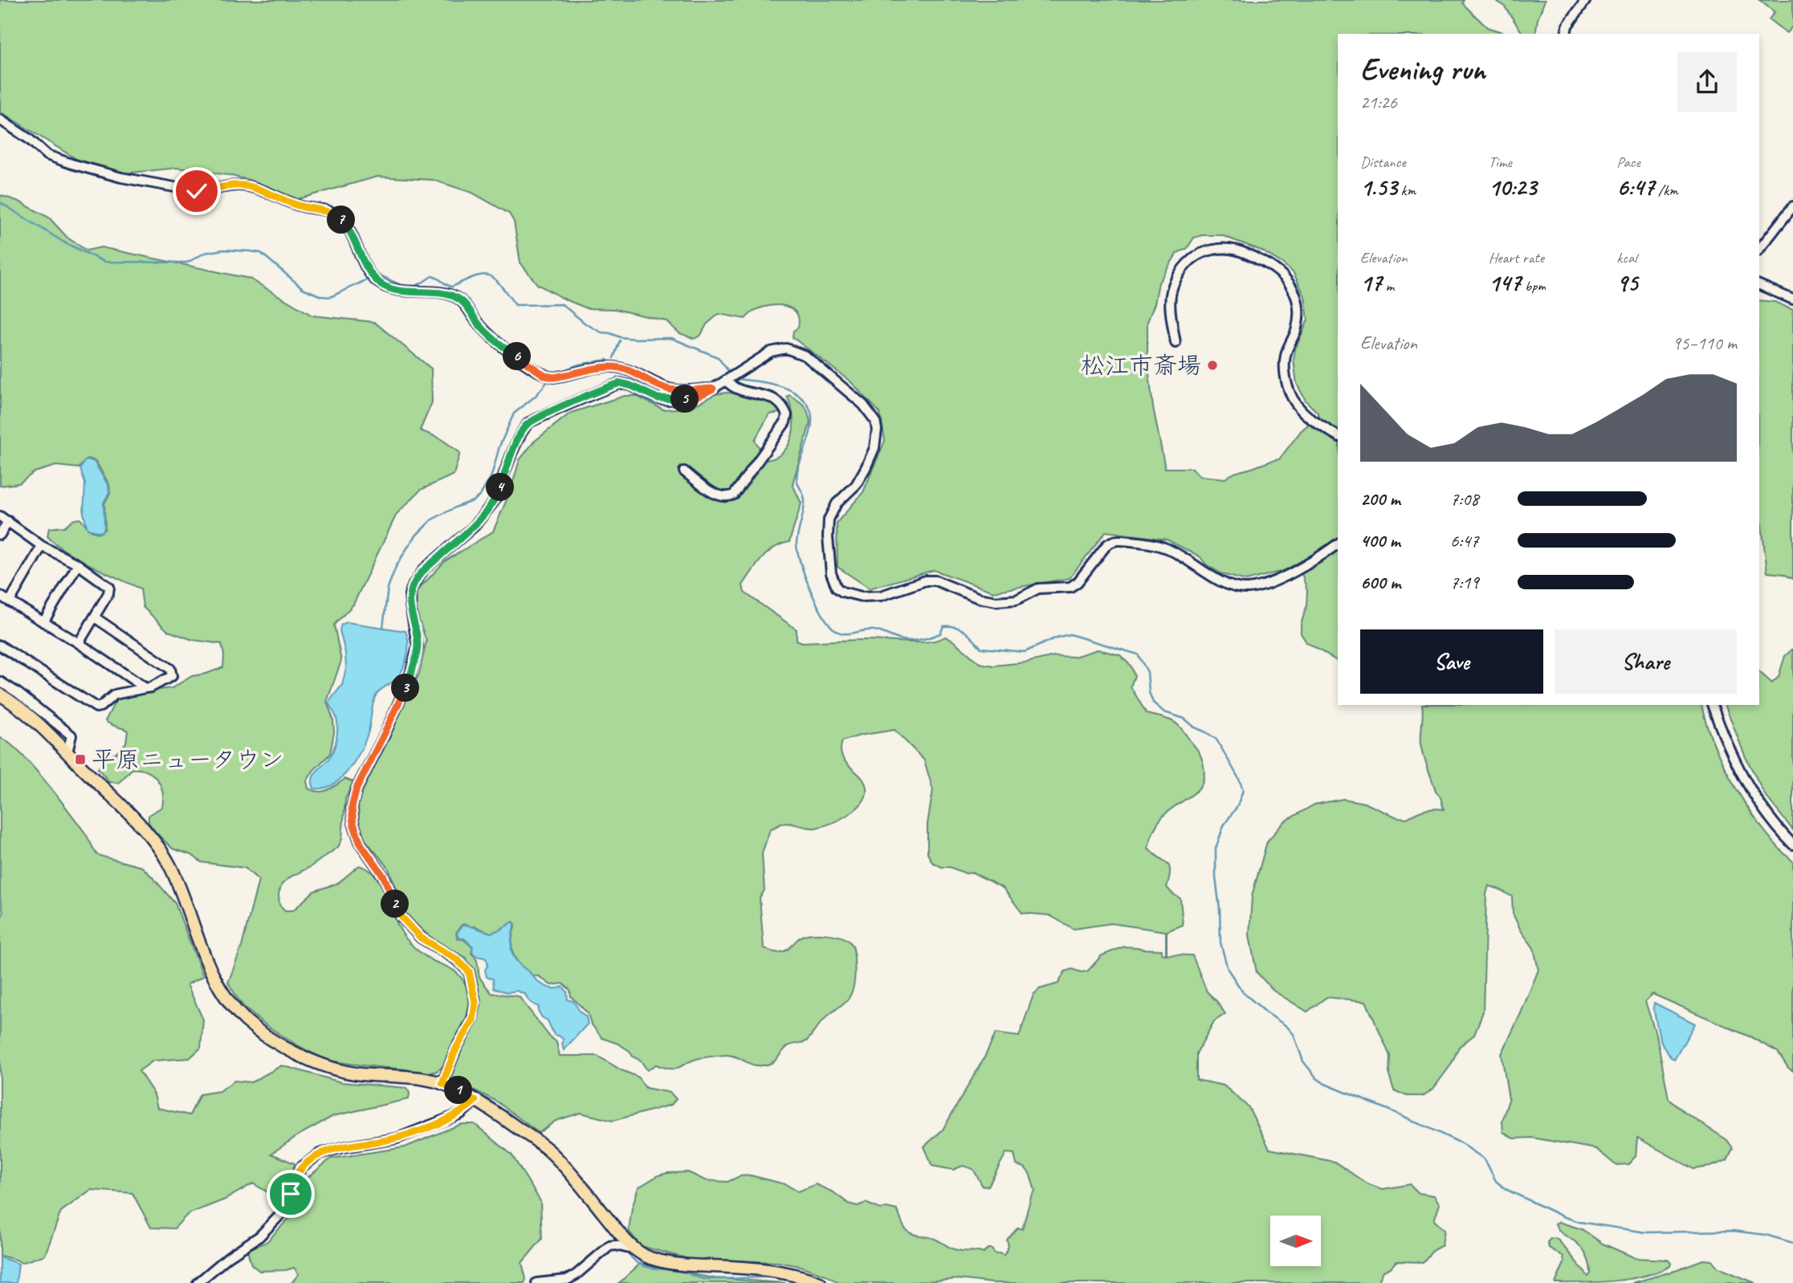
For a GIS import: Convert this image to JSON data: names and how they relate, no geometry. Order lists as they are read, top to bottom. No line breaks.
{"places":{"other":["松江市斎場"],"transit":["平原ニュータウン"]},"north":"right","page":{"heading":["Evening run","21:26"],"stats":[["Distance","1.53 km"],["Time","10:23"],["Pace","6:47 /km"],["Elevation","17 m"],["Heart rate","147 bpm"],["kcal","95"]],"pins":["7","6","5","4","3","2","1"],"chart":["Elevation","95–110 m"],"list":[{"name":"200 m","note":"7:08"},{"name":"400 m","note":"6:47"},{"name":"600 m","note":"7:19"}],"buttons":["Save","Share"]}}
